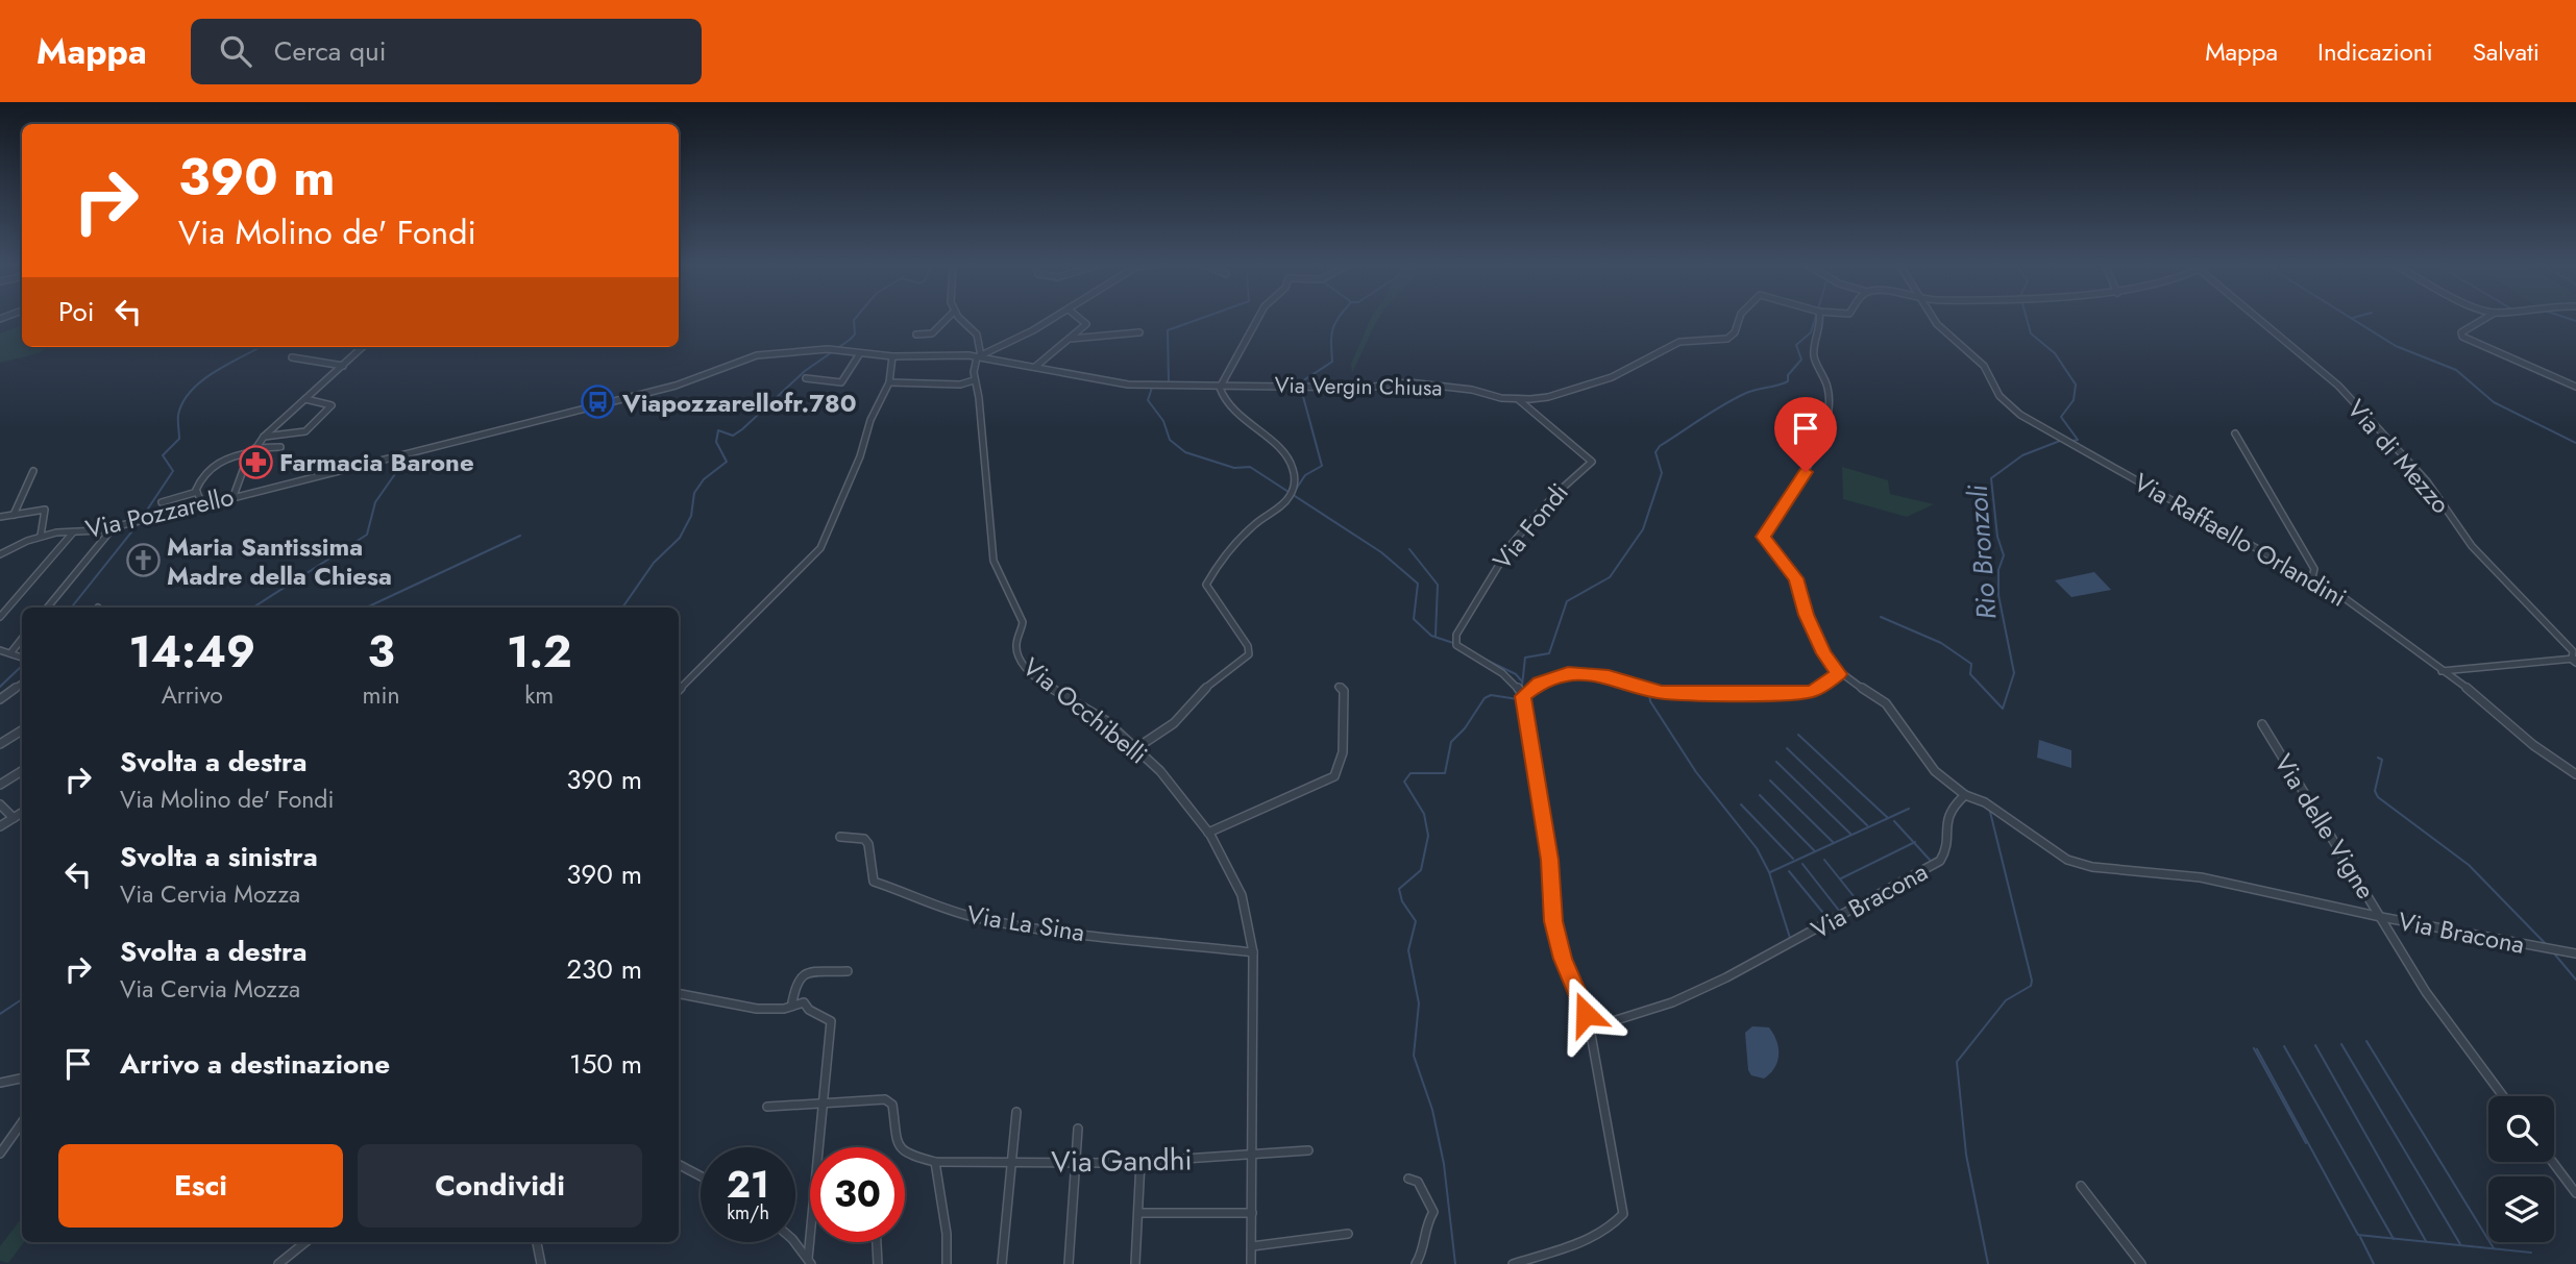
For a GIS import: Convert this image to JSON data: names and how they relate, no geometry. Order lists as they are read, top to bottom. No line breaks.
{"streets":{"street":["Via Vergin Chiusa","Via di Mezzo","Via Pozzarello","Via Fondi","Via Raffaello Orlandini","Via Occhibelli","Via delle Vigne","Via Bracona","Via La Sina","Via Gandhi"]},"crossings":[["Via Vergin Chiusa","Via Pozzarello"],["Via Vergin Chiusa","Via Fondi"],["Via Vergin Chiusa","Via Occhibelli"],["Via Occhibelli","Via La Sina"],["Via Occhibelli","Via Gandhi"],["Via delle Vigne","Via Bracona"]],"water":["Rio Bronzoli"],"places":{"bus stop":["Viapozzarellofr.780"],"pharmacy":["Farmacia Barone"],"church":["Maria Santissima Madre della Chiesa"]},"page":{"header":"Mappa","search":"Cerca qui","nav":["Mappa","Indicazioni","Salvati"],"turn":["390 m","Via Molino de' Fondi"],"then":"Poi","eta":["14:49","Arrivo","3","min","1.2","km"],"list":[{"name":"Svolta a destra","note":"Via Molino de' Fondi","value":"390 m"},{"name":"Svolta a sinistra","note":"Via Cervia Mozza","value":"390 m"},{"name":"Svolta a destra","note":"Via Cervia Mozza","value":"230 m"},{"name":"Arrivo a destinazione","value":"150 m"}],"buttons":["Esci","Condividi"],"speed":"21 km/h","limit":"30"}}
